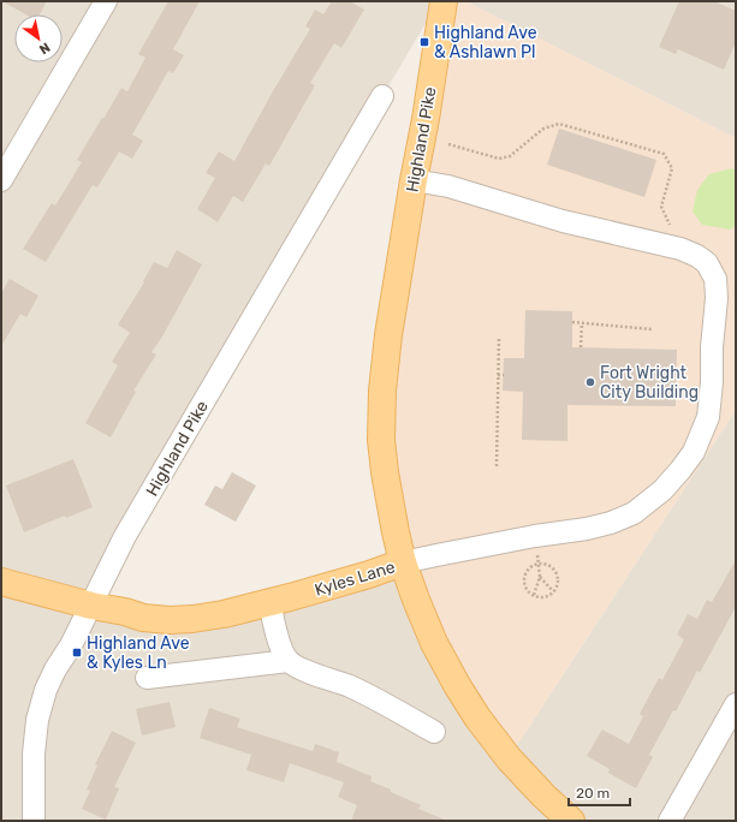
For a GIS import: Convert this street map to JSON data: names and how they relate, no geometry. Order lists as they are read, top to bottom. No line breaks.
{"streets":{"main road":["Highland Pike","Kyles Lane"]},"crossings":[["Highland Pike","Kyles Lane"]],"places":{"transit":["Highland Ave & Ashlawn Pl","Highland Ave & Kyles Ln"],"other":["Fort Wright City Building"]},"scale_bar":"20 m","north":"bottom right"}
